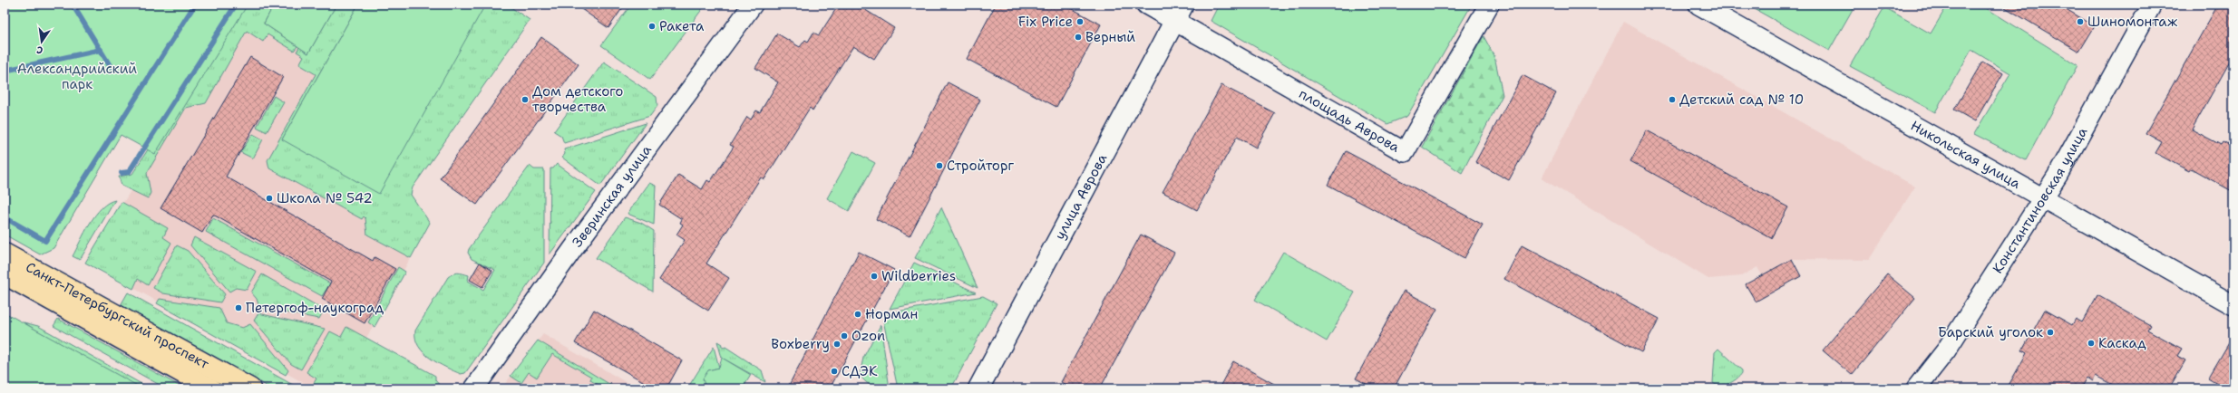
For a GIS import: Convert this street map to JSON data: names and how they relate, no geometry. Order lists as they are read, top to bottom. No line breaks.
{"streets":{"main road":["Санкт-Петербургский проспект"],"street":["площадь Аврова","Никольская улица","Зверинская улица","улица Аврова","Константиновская улица"]},"crossings":[["площадь Аврова","улица Аврова"],["Никольская улица","Константиновская улица"]],"parks":["Александрийский парк"],"places":["Fix Price","Шиномонтаж","Ракета","Верный","Дом детского творчества","Детский сад № 10","Стройторг","Школа № 542","Wildberries","Петергоф-наукоград","Норман","Барский уголок","Ozon","Каскад","Boxberry","СДЭК"],"north":"bottom"}
